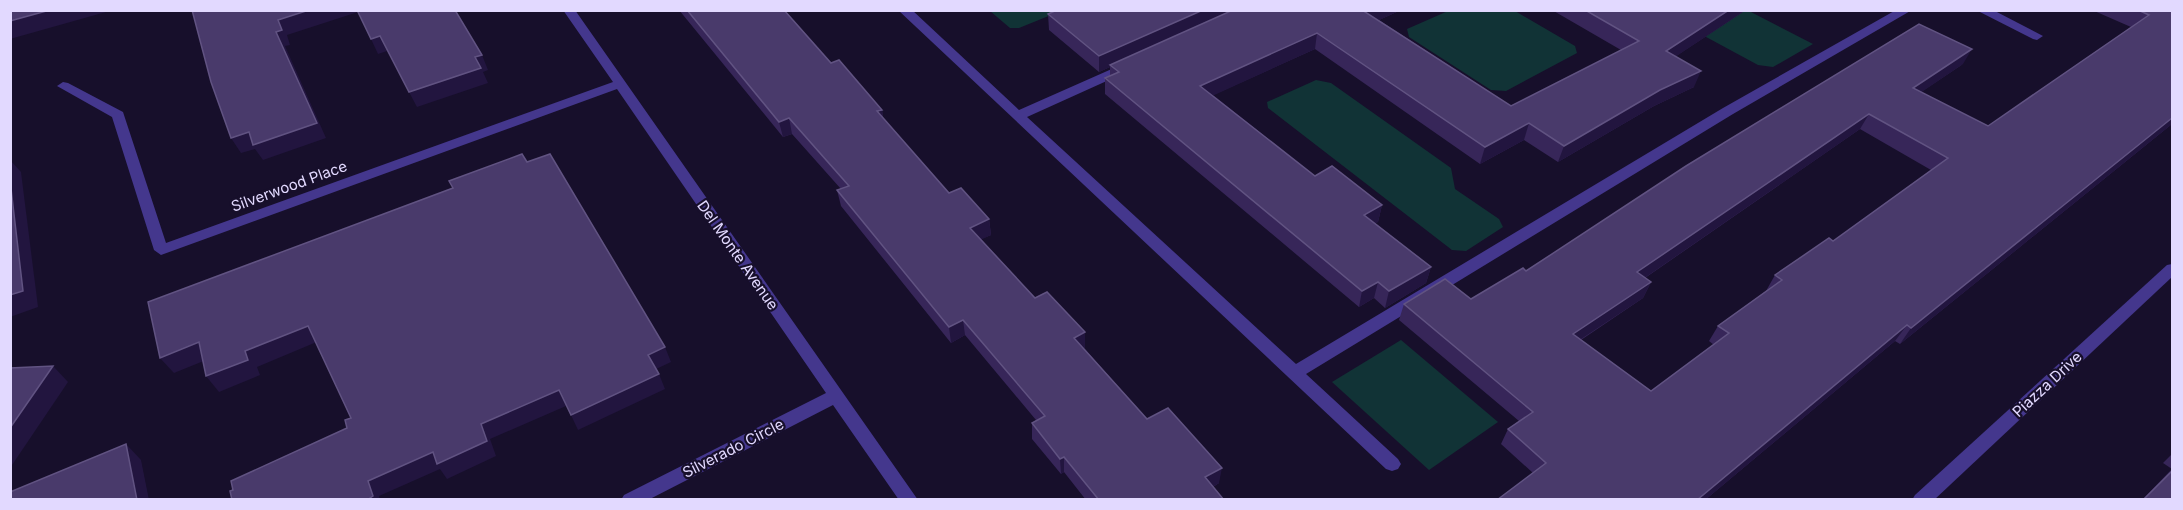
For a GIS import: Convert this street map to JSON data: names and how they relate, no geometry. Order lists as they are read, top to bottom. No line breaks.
{"streets":{"street":["Silverwood Place","Del Monte Avenue","Piazza Drive","Silverado Circle"]},"crossings":[["Silverwood Place","Del Monte Avenue"],["Del Monte Avenue","Silverado Circle"]]}
